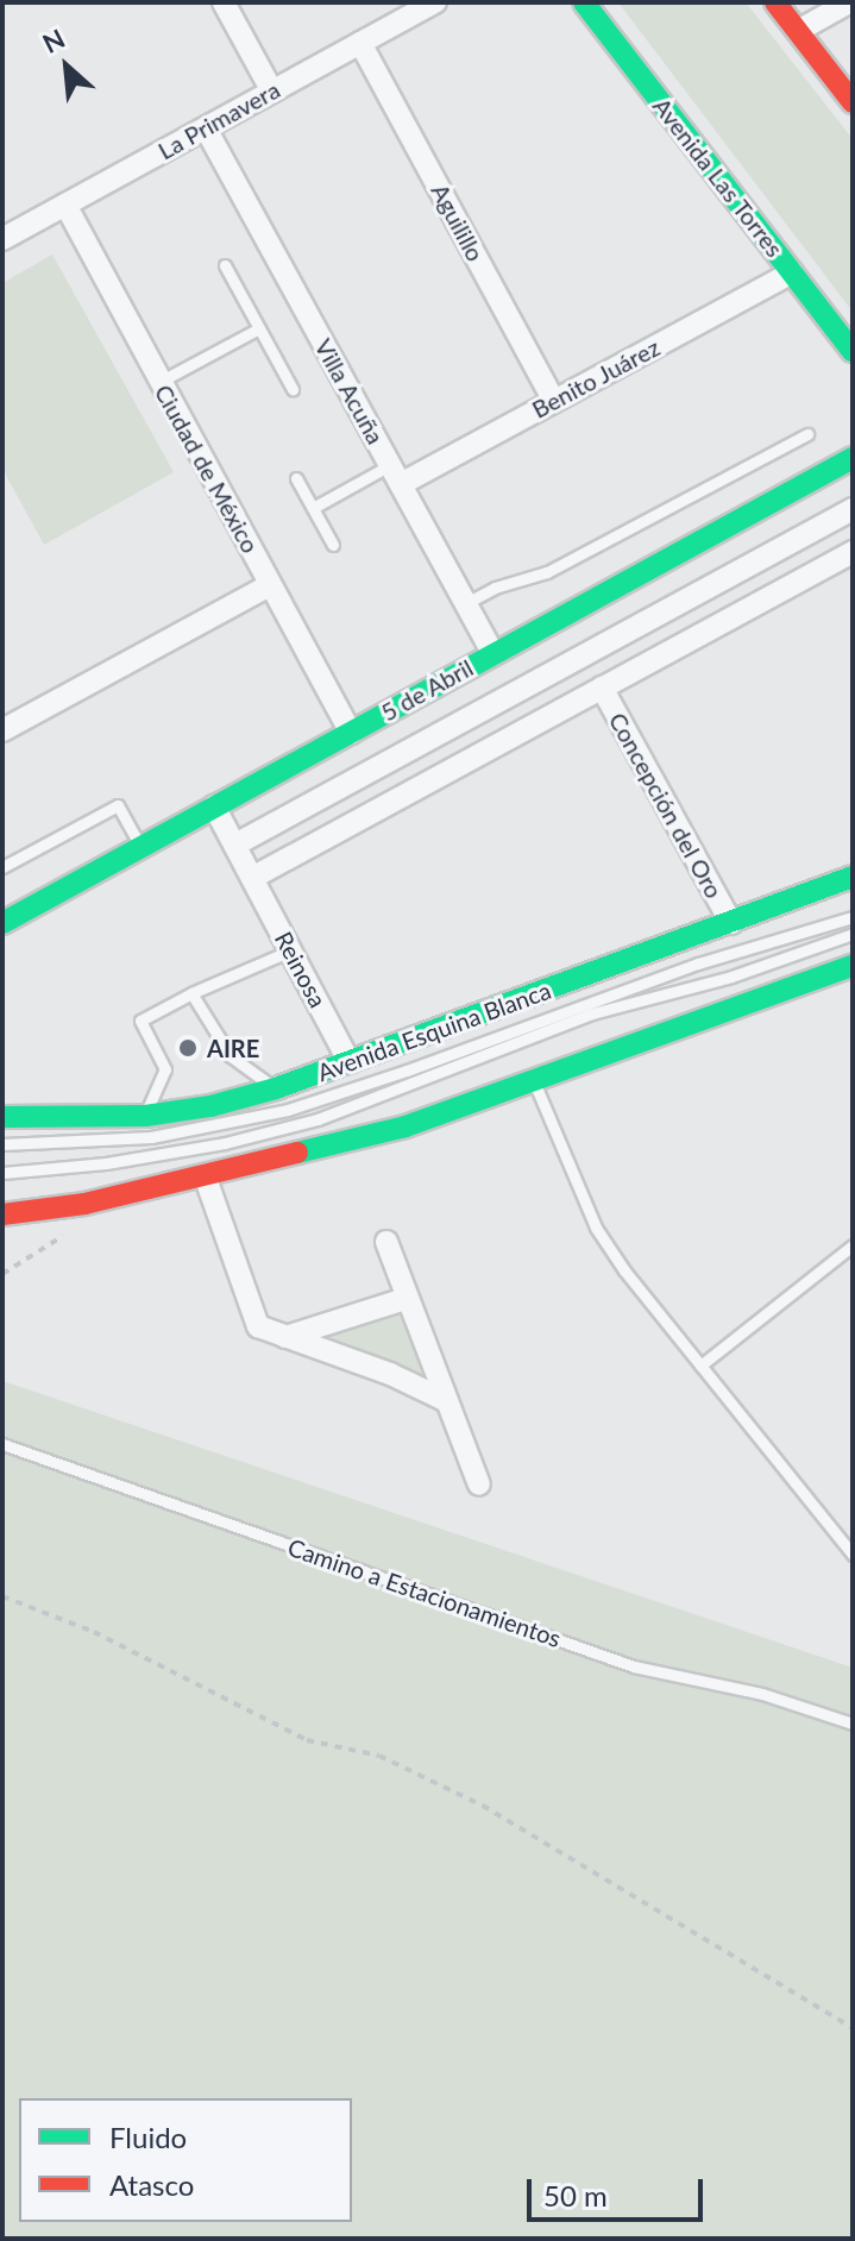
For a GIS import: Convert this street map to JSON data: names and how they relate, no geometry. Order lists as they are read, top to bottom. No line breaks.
{"streets":{"main road":["Avenida Las Torres","5 de Abril","Avenida Esquina Blanca"],"street":["La Primavera","Aguilillo","Benito Juárez","Villa Acuña","Ciudad de México","Concepción del Oro","Reinosa"],"lane":["Camino a Estacionamientos"]},"crossings":[["La Primavera","Aguilillo"],["La Primavera","Villa Acuña"],["La Primavera","Ciudad de México"],["Avenida Las Torres","Benito Juárez"],["Aguilillo","Benito Juárez"],["Benito Juárez","Villa Acuña"],["Villa Acuña","5 de Abril"],["Ciudad de México","5 de Abril"],["5 de Abril","Reinosa"],["Concepción del Oro","Avenida Esquina Blanca"],["Reinosa","Avenida Esquina Blanca"]],"places":["AIRE"],"legend":["Fluido","Atasco"],"scale_bar":"50 m","north":"top left"}
